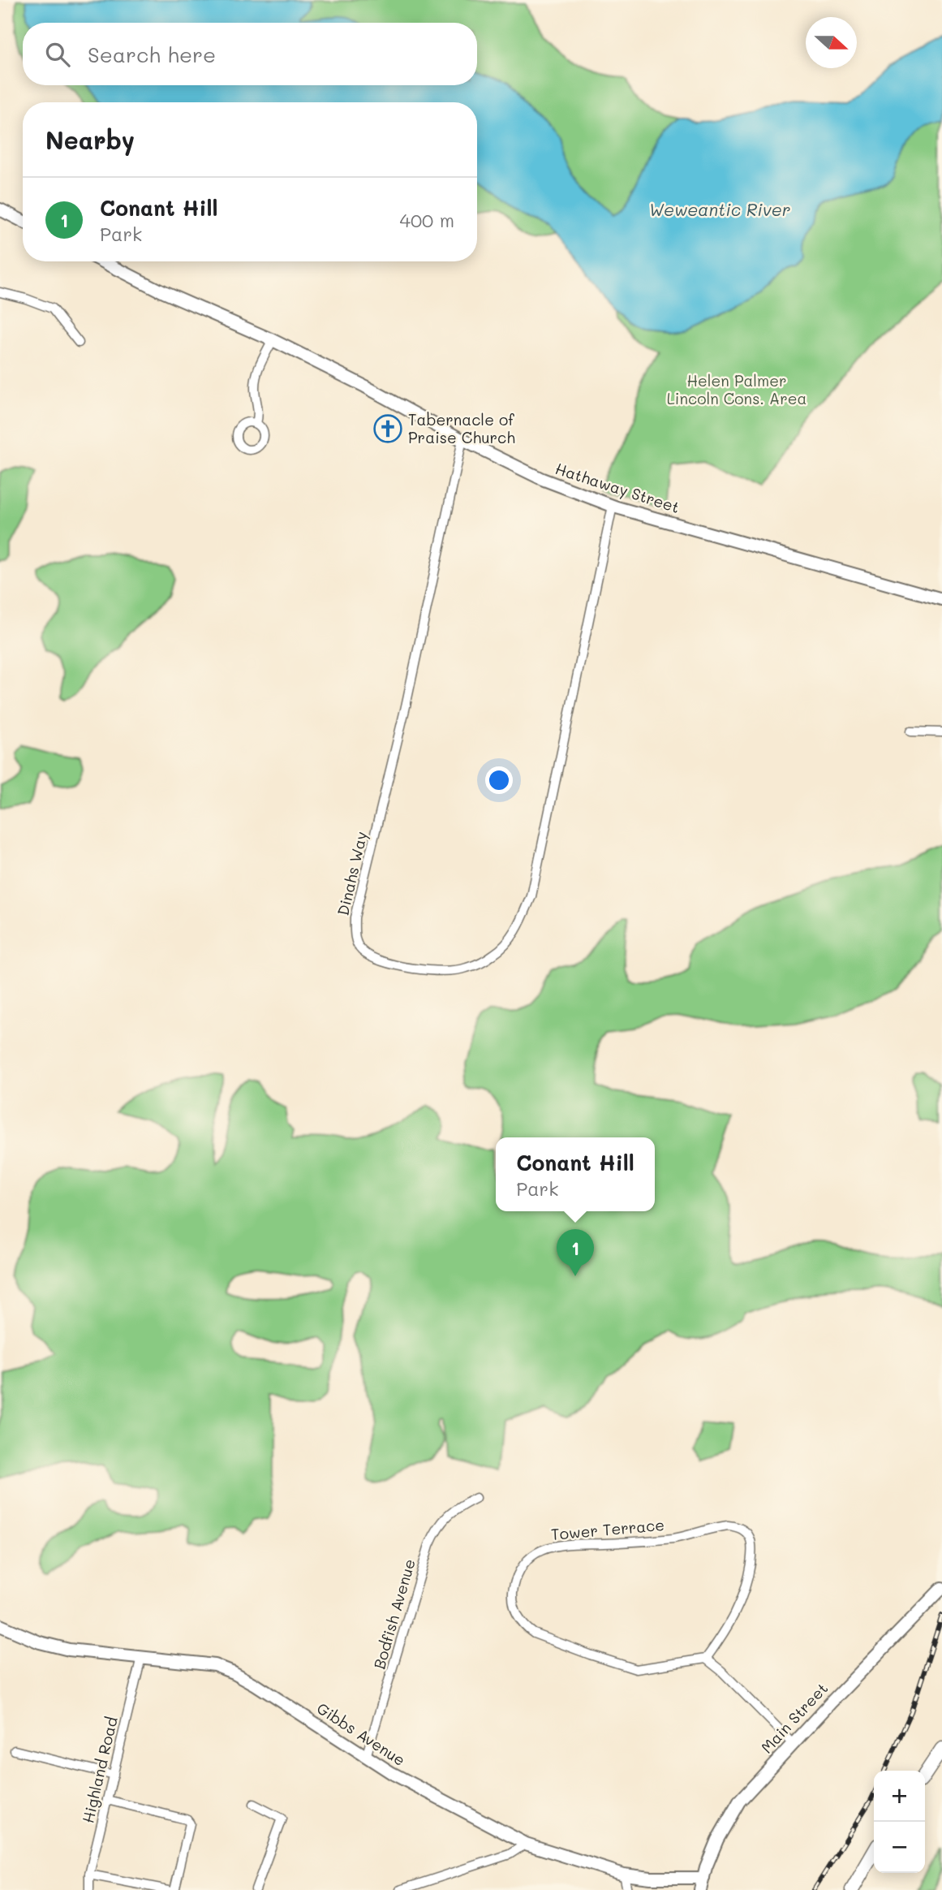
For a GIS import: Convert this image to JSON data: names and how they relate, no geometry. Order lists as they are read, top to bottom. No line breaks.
{"streets":{"main road":["Hathaway Street","Main Street","Gibbs Avenue"],"street":["Dinahs Way","Tower Terrace","Bodfish Avenue","Highland Road"]},"crossings":[["Hathaway Street","Dinahs Way"],["Bodfish Avenue","Gibbs Avenue"],["Main Street","Gibbs Avenue"],["Gibbs Avenue","Highland Road"]],"water":["Weweantic River"],"parks":["Helen Palmer Lincoln Cons. Area"],"places":{"church":["Tabernacle of Praise Church"]},"north":"right","page":{"search":"Search here","heading":"Nearby","list":[{"mark":"1","name":"Conant Hill","note":"Park","value":"400 m"}],"popup":["Conant Hill","Park"],"pins":"1","map_buttons":["+","−"]}}
